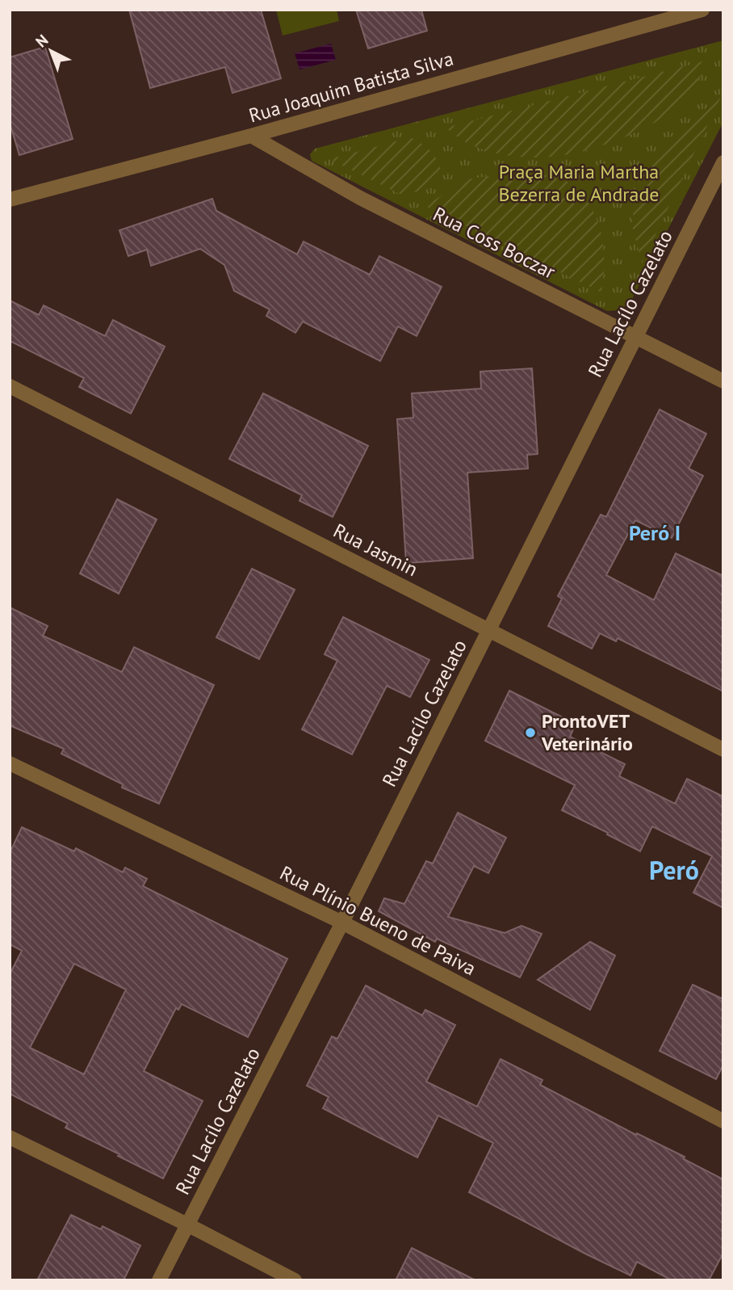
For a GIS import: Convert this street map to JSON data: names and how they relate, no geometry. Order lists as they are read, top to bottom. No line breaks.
{"streets":{"street":["Rua Joaquim Batista Silva","Rua Coss Boczar","Rua Lacílo Cazelato","Rua Jasmin","Rua Plínio Bueno de Paiva"]},"crossings":[["Rua Joaquim Batista Silva","Rua Coss Boczar"],["Rua Coss Boczar","Rua Lacílo Cazelato"],["Rua Lacílo Cazelato","Rua Jasmin"],["Rua Lacílo Cazelato","Rua Plínio Bueno de Paiva"]],"districts":["Peró I","Peró"],"parks":["Praça Maria Martha Bezerra de Andrade"],"places":["ProntoVET Veterinário"],"north":"top left"}
